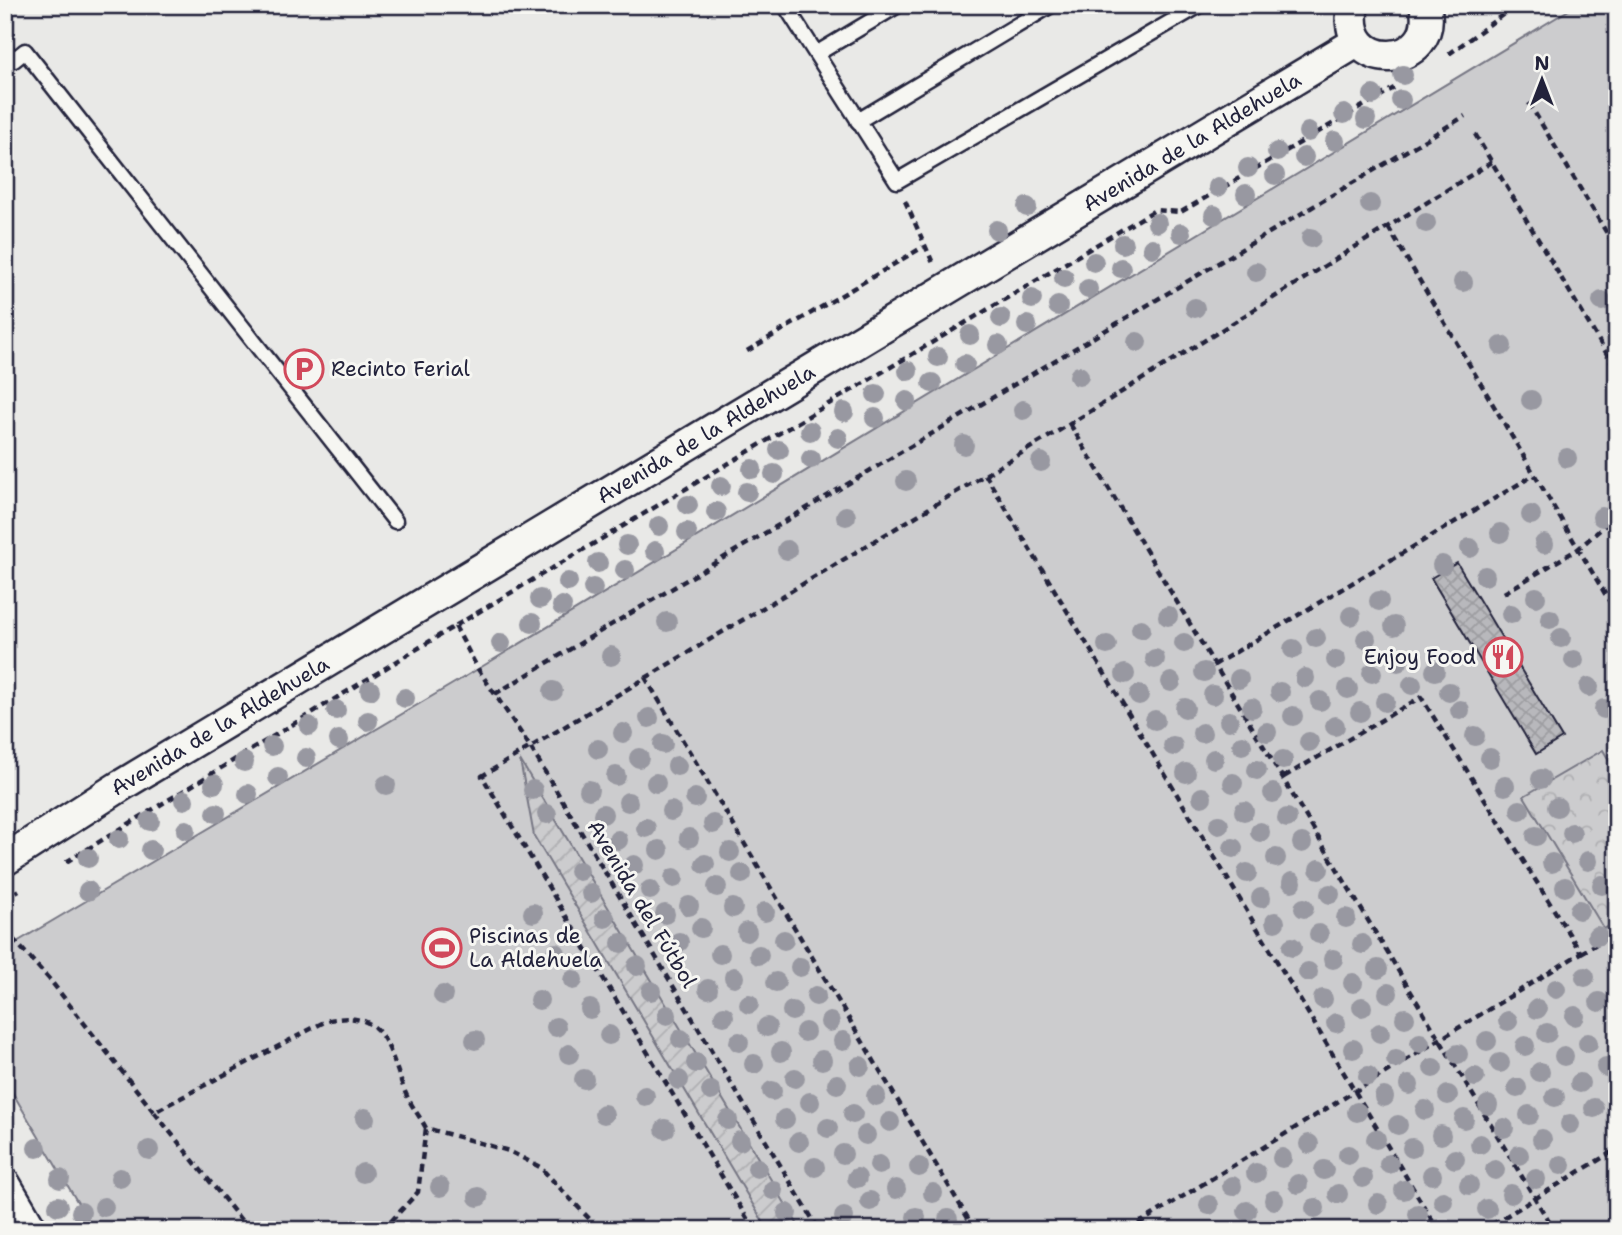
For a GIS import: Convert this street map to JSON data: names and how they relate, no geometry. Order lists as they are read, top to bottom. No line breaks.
{"streets":{"street":["Avenida de la Aldehuela"],"path":["Avenida del Fútbol"]},"crossings":[["Avenida de la Aldehuela","Avenida del Fútbol"]],"places":{"parking":["Recinto Ferial"],"restaurant":["Enjoy Food"],"sports":["Piscinas de La Aldehuela"]},"north":"top"}
